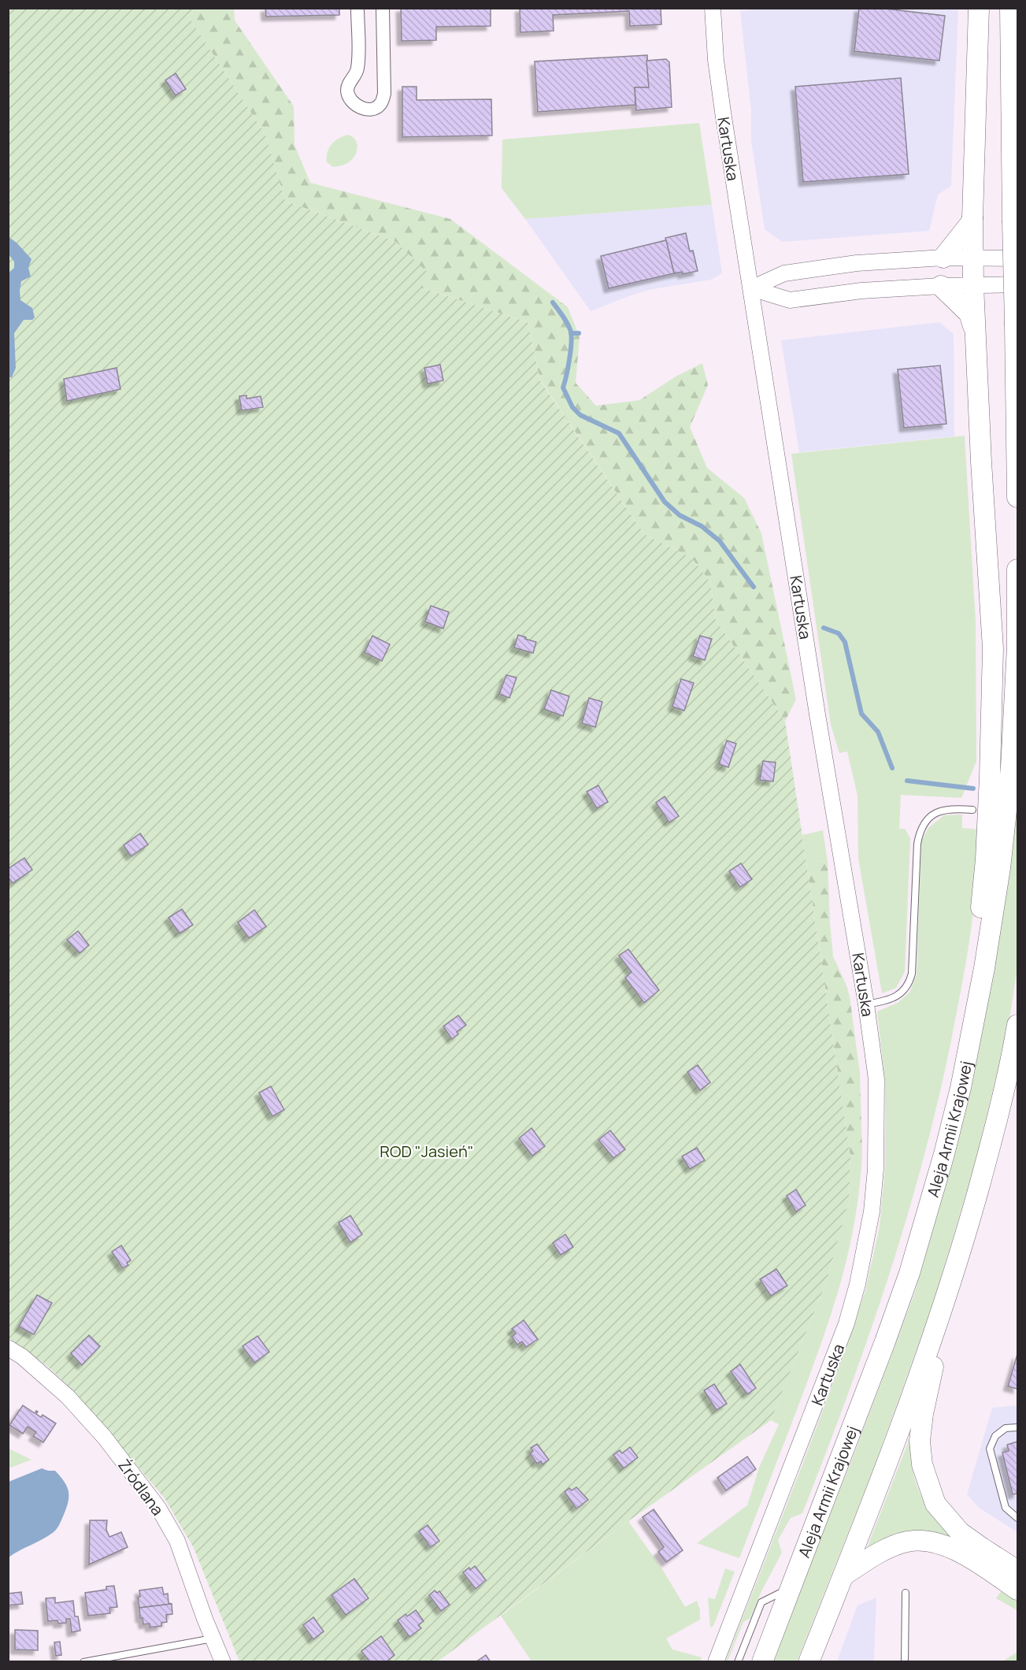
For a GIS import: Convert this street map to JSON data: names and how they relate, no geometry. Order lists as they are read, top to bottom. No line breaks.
{"streets":{"main road":["Aleja Armii Krajowej"],"street":["Kartuska","Źródlana"]},"parks":["ROD \"Jasień\""]}
